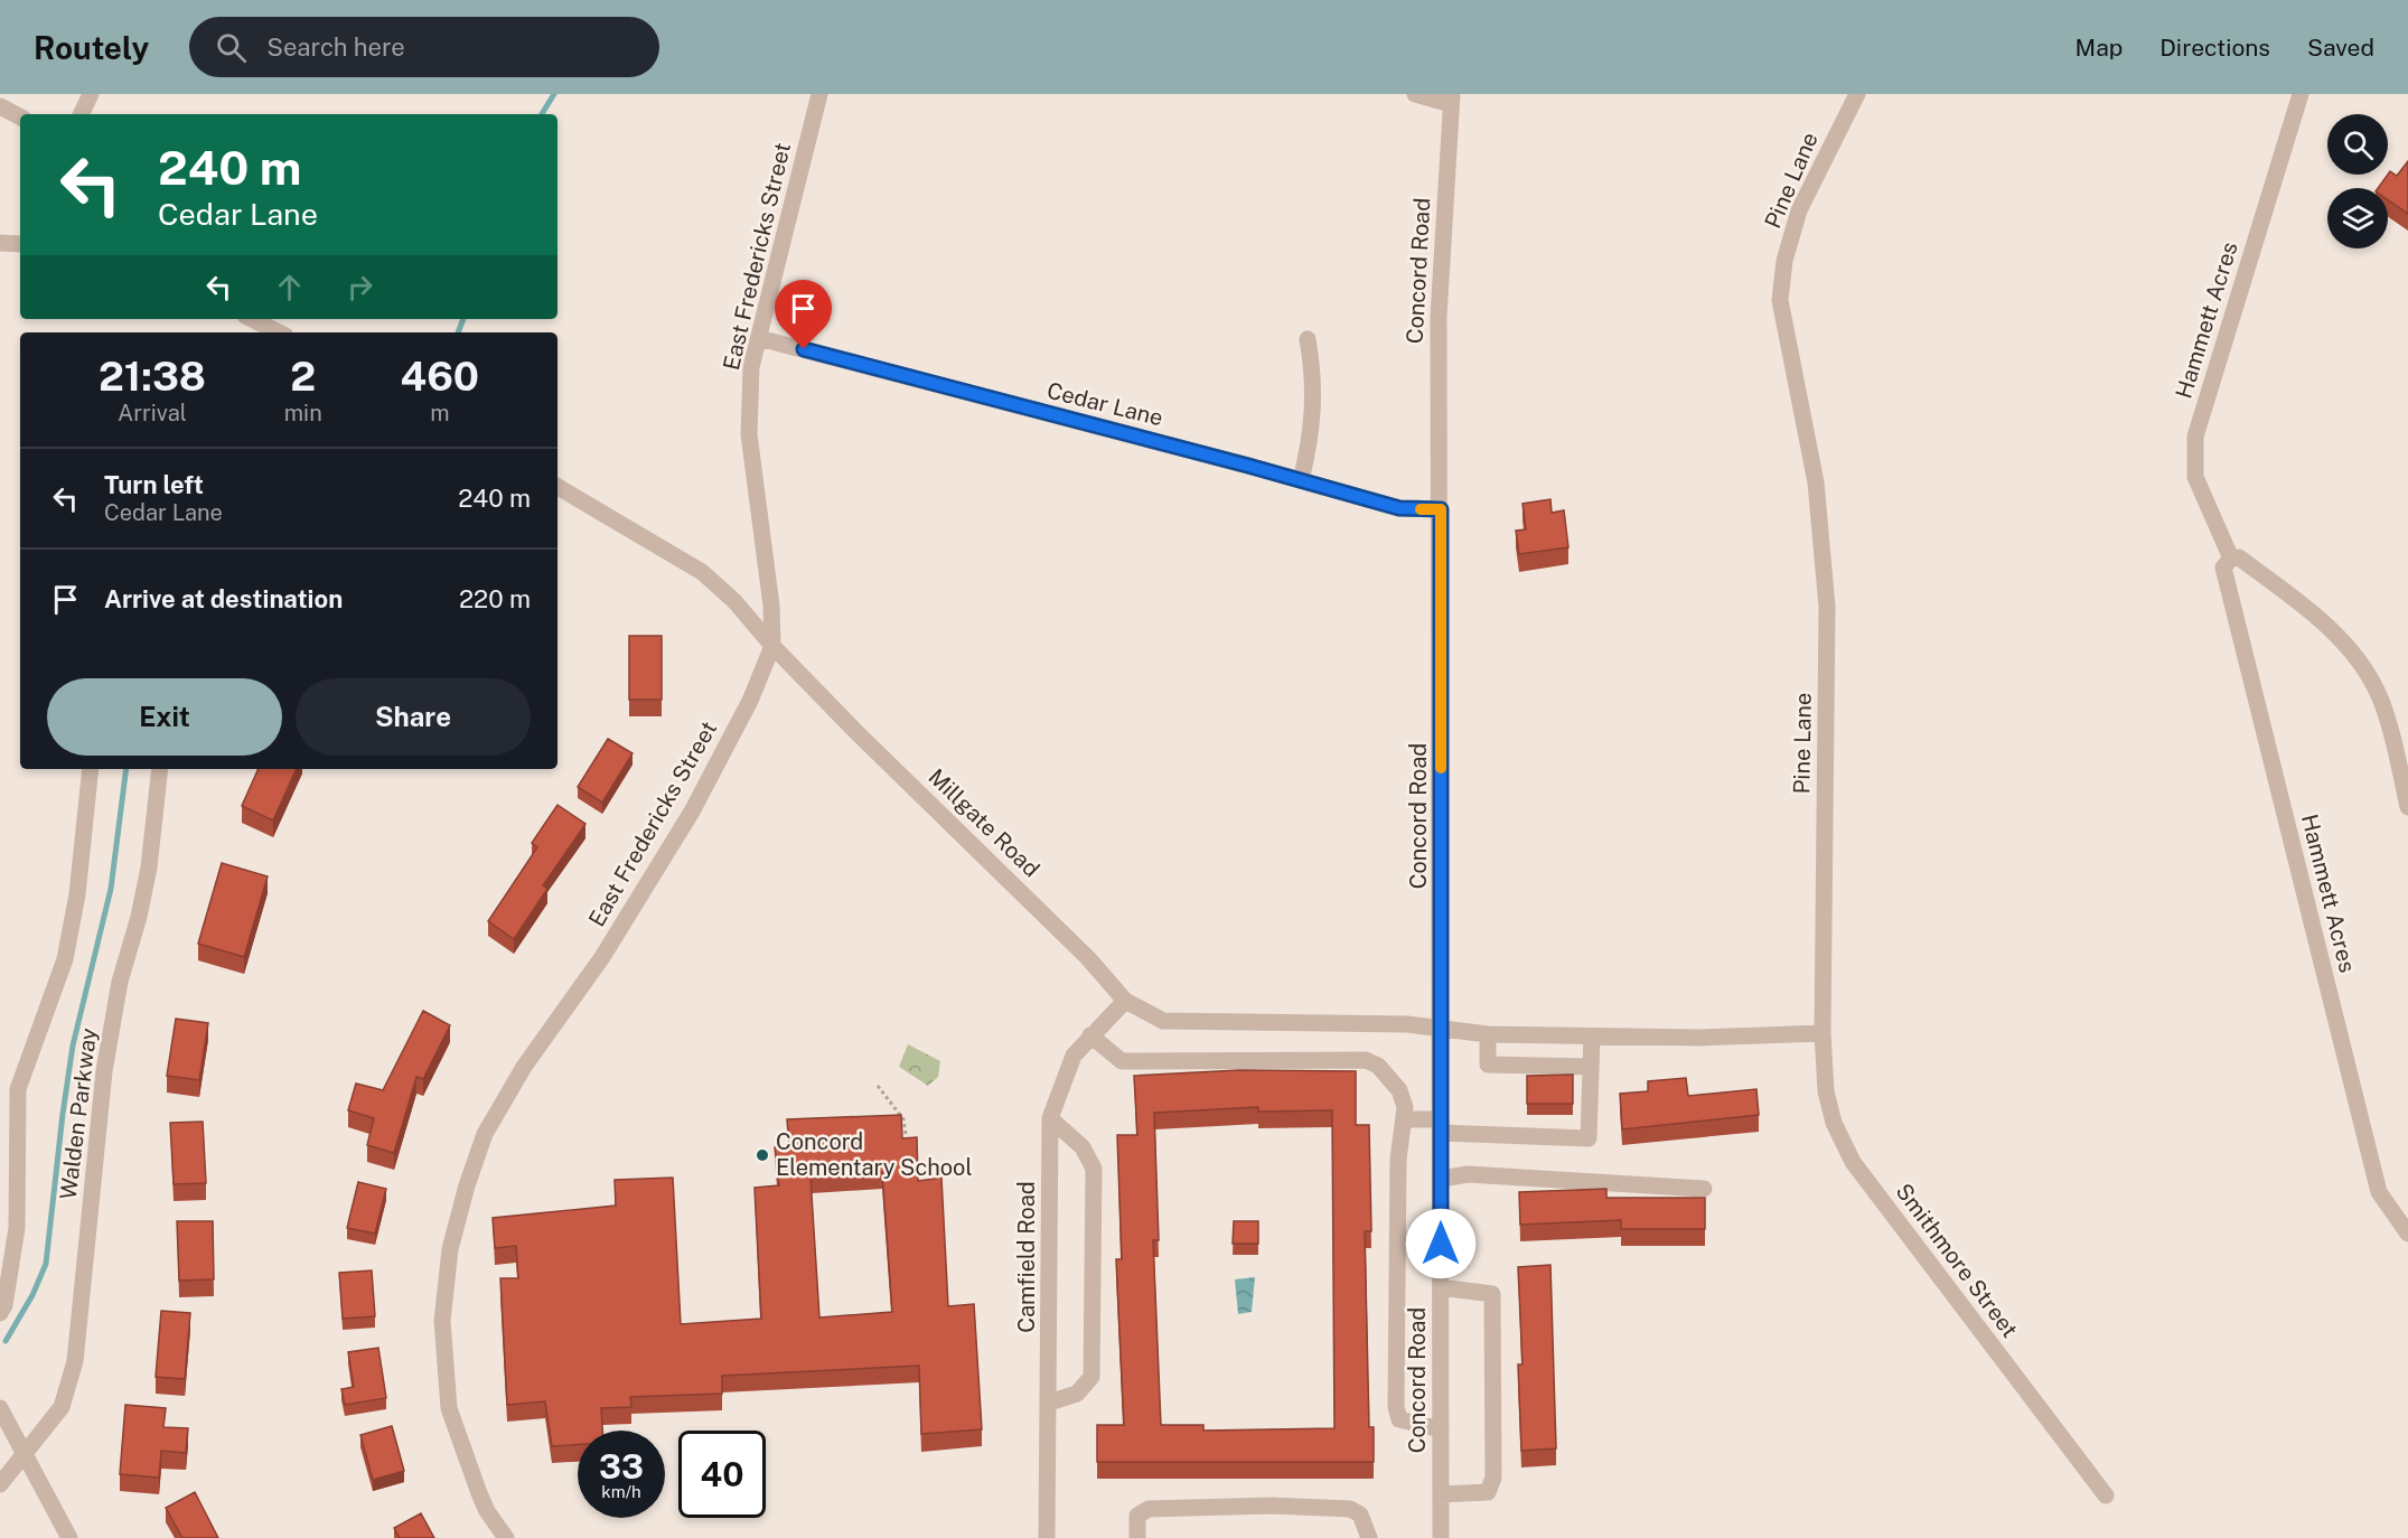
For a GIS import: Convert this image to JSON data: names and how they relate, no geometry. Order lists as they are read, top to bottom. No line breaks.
{"streets":{"street":["Pine Lane","East Fredericks Street","Concord Road","Hammett Acres","Cedar Lane","Millgate Road","Walden Parkway","Camfield Road","Smithmore Street"]},"crossings":[["Pine Lane","Smithmore Street"],["East Fredericks Street","Cedar Lane"],["East Fredericks Street","Millgate Road"],["Concord Road","Cedar Lane"],["Concord Road","Millgate Road"],["Millgate Road","Camfield Road"]],"places":["Concord Elementary School"],"page":{"header":"Routely","search":"Search here","nav":["Map","Directions","Saved"],"turn":["240 m","Cedar Lane"],"eta":["21:38","Arrival","2","min","460","m"],"list":[{"name":"Turn left","note":"Cedar Lane","value":"240 m"},{"name":"Arrive at destination","value":"220 m"}],"buttons":["Exit","Share"],"speed":"33 km/h","limit":"40"}}
